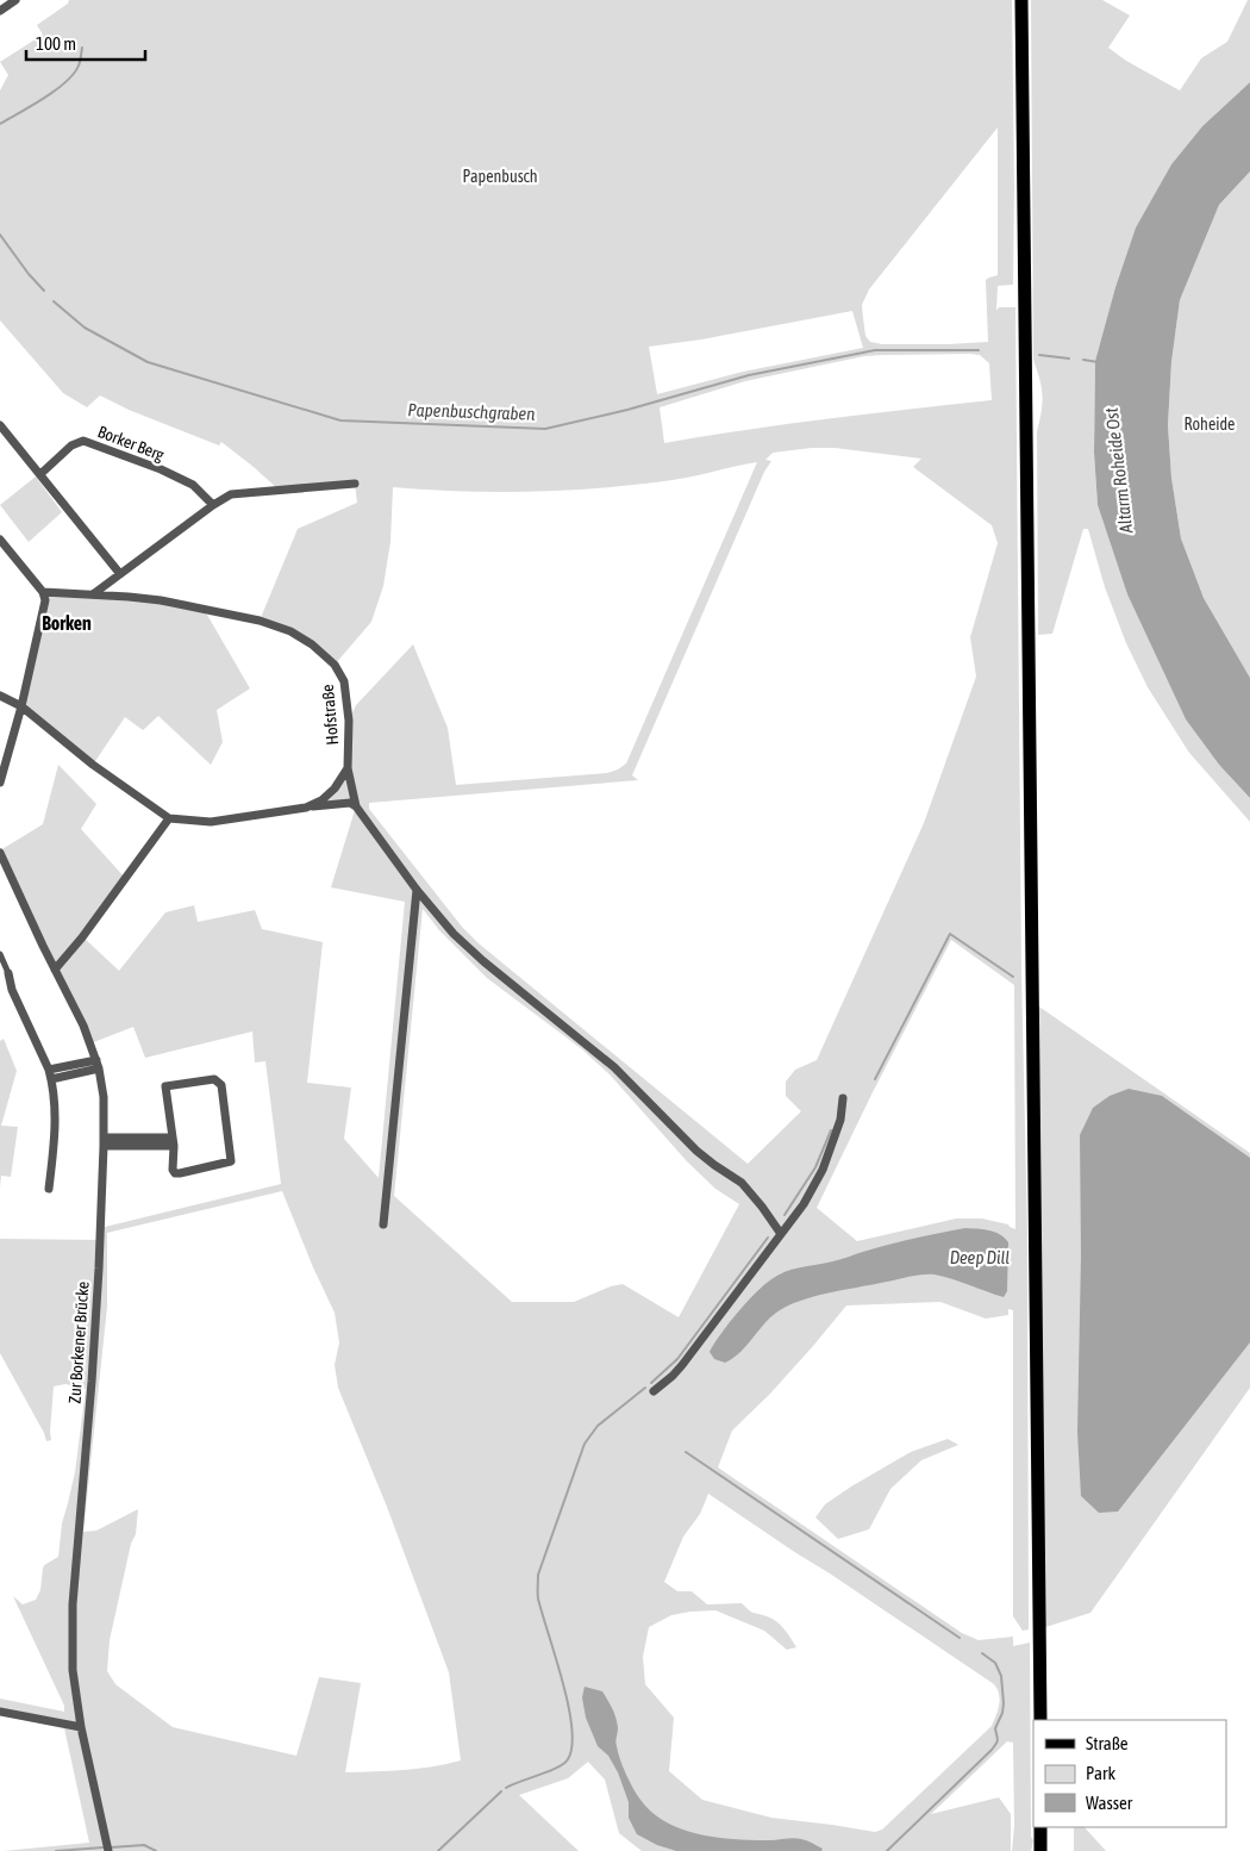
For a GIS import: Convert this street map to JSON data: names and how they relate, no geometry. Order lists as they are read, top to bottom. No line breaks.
{"streets":{"street":["Borker Berg","Hofstraße","Zur Borkener Brücke"]},"districts":["Borken"],"water":["Papenbuschgraben","Altarm Roheide Ost","Deep Dill"],"parks":["Papenbusch","Roheide"],"legend":["Straße","Park","Wasser"],"scale_bar":"100 m"}
